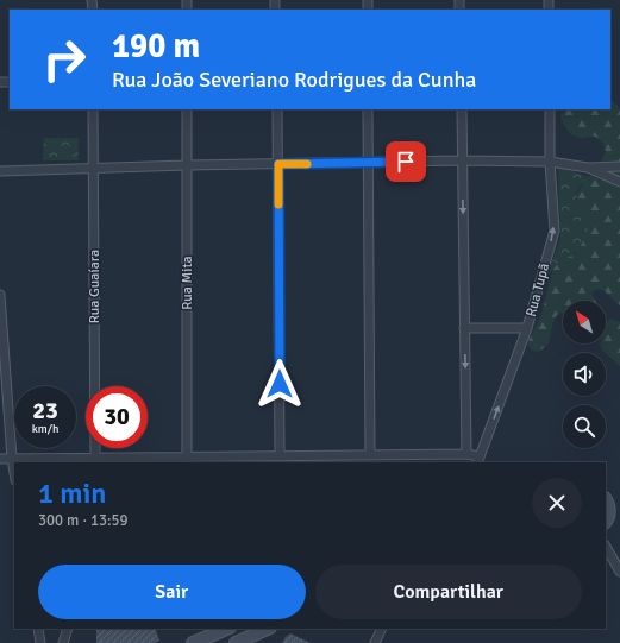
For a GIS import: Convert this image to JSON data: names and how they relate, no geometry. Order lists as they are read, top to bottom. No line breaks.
{"streets":{"street":["Rua Mita","Rua Guaíara","Rua Tupã"]},"north":"top left","page":{"turn":["190 m","Rua João Severiano Rodrigues da Cunha"],"speed":"23 km/h","limit":"30","heading":["1 min","300 m · 13:59"],"buttons":["Sair","Compartilhar"]}}
